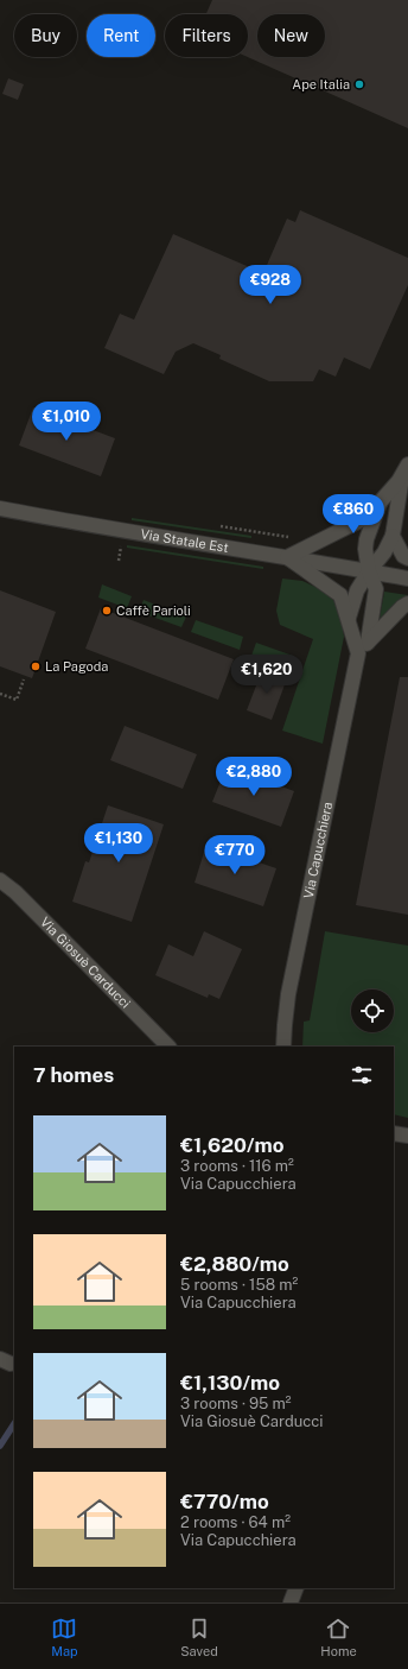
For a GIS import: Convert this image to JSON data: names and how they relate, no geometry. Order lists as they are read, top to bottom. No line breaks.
{"streets":{"street":["Via Statale Est","Via Capucchiera","Via Giosuè Carducci"]},"crossings":[["Via Statale Est","Via Capucchiera"]],"places":["Ape Italia","Caffè Parioli","La Pagoda"],"page":{"chip":["Buy","Rent","Filters","New"],"price":["€928","€1,010","€860","€1,620","€2,880","€1,130","€770"],"heading":"7 homes","list":[{"name":"€1,620/mo","note":"3 rooms · 116 m² · Via Capucchiera"},{"name":"€2,880/mo","note":"5 rooms · 158 m² · Via Capucchiera"},{"name":"€1,130/mo","note":"3 rooms · 95 m² · Via Giosuè Carducci"},{"name":"€770/mo","note":"2 rooms · 64 m² · Via Capucchiera"}],"tabs":["Map","Saved","Home"]}}
